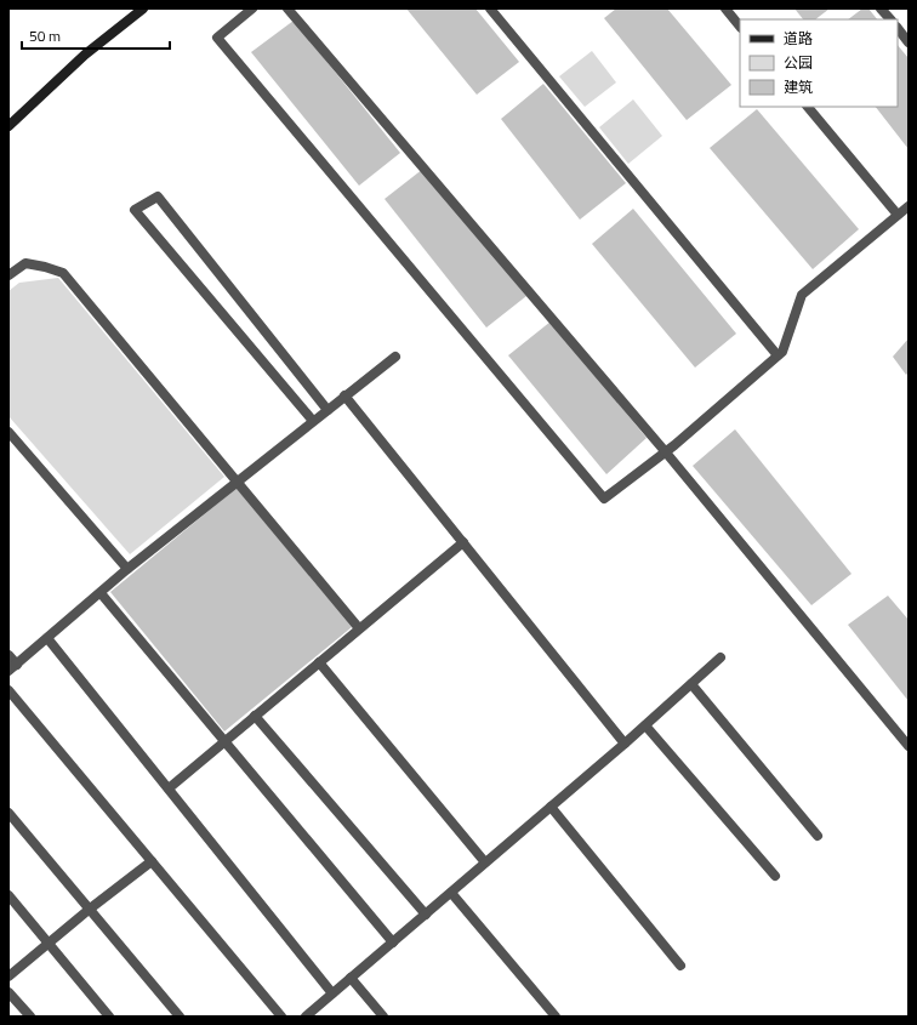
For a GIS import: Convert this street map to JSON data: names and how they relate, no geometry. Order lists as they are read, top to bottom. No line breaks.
{"legend":["道路","公园","建筑"],"scale_bar":"50 m"}
